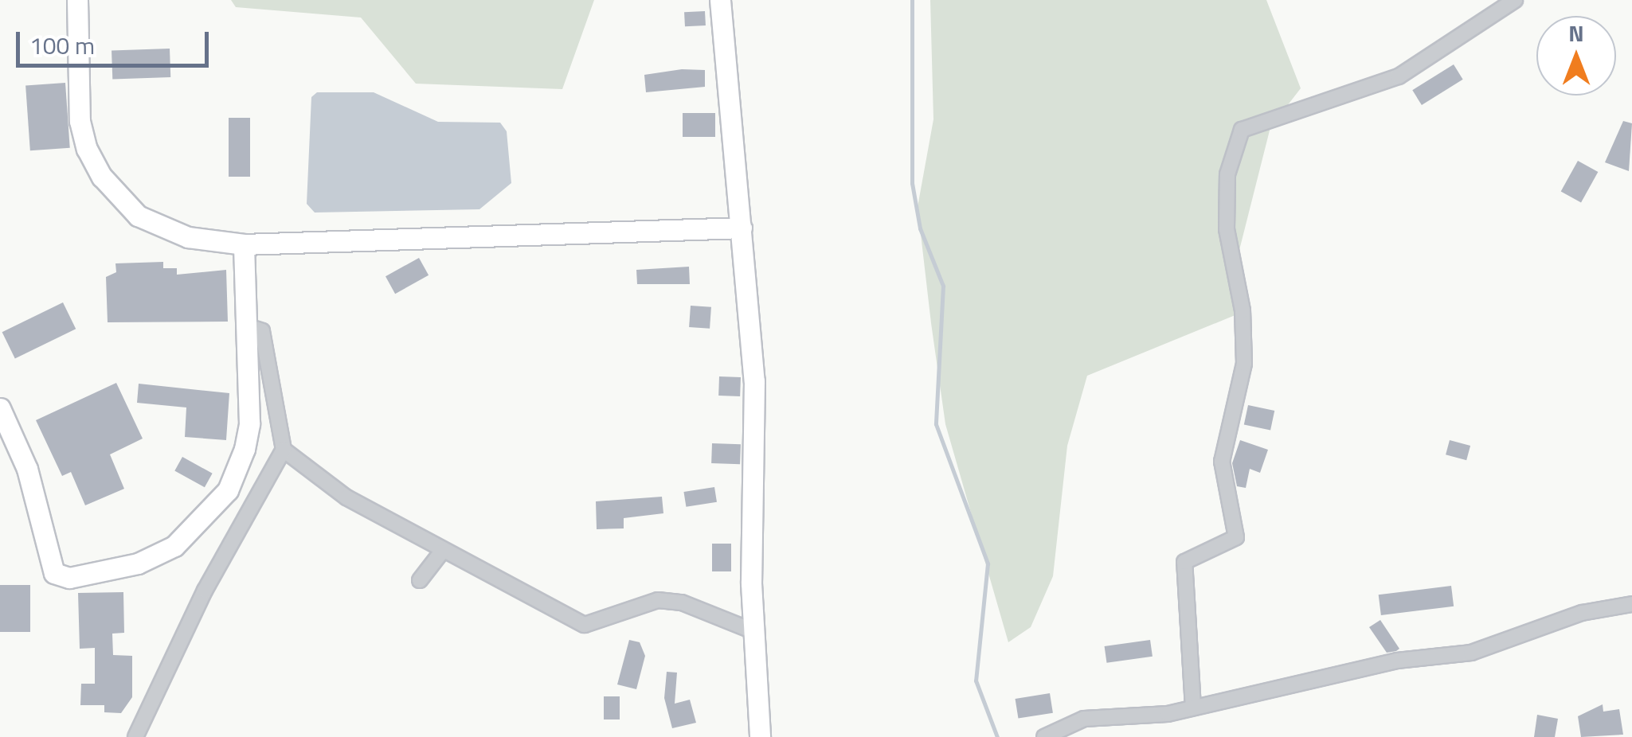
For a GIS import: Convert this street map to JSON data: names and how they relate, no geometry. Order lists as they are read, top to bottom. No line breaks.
{"scale_bar":"100 m","north":"top"}
